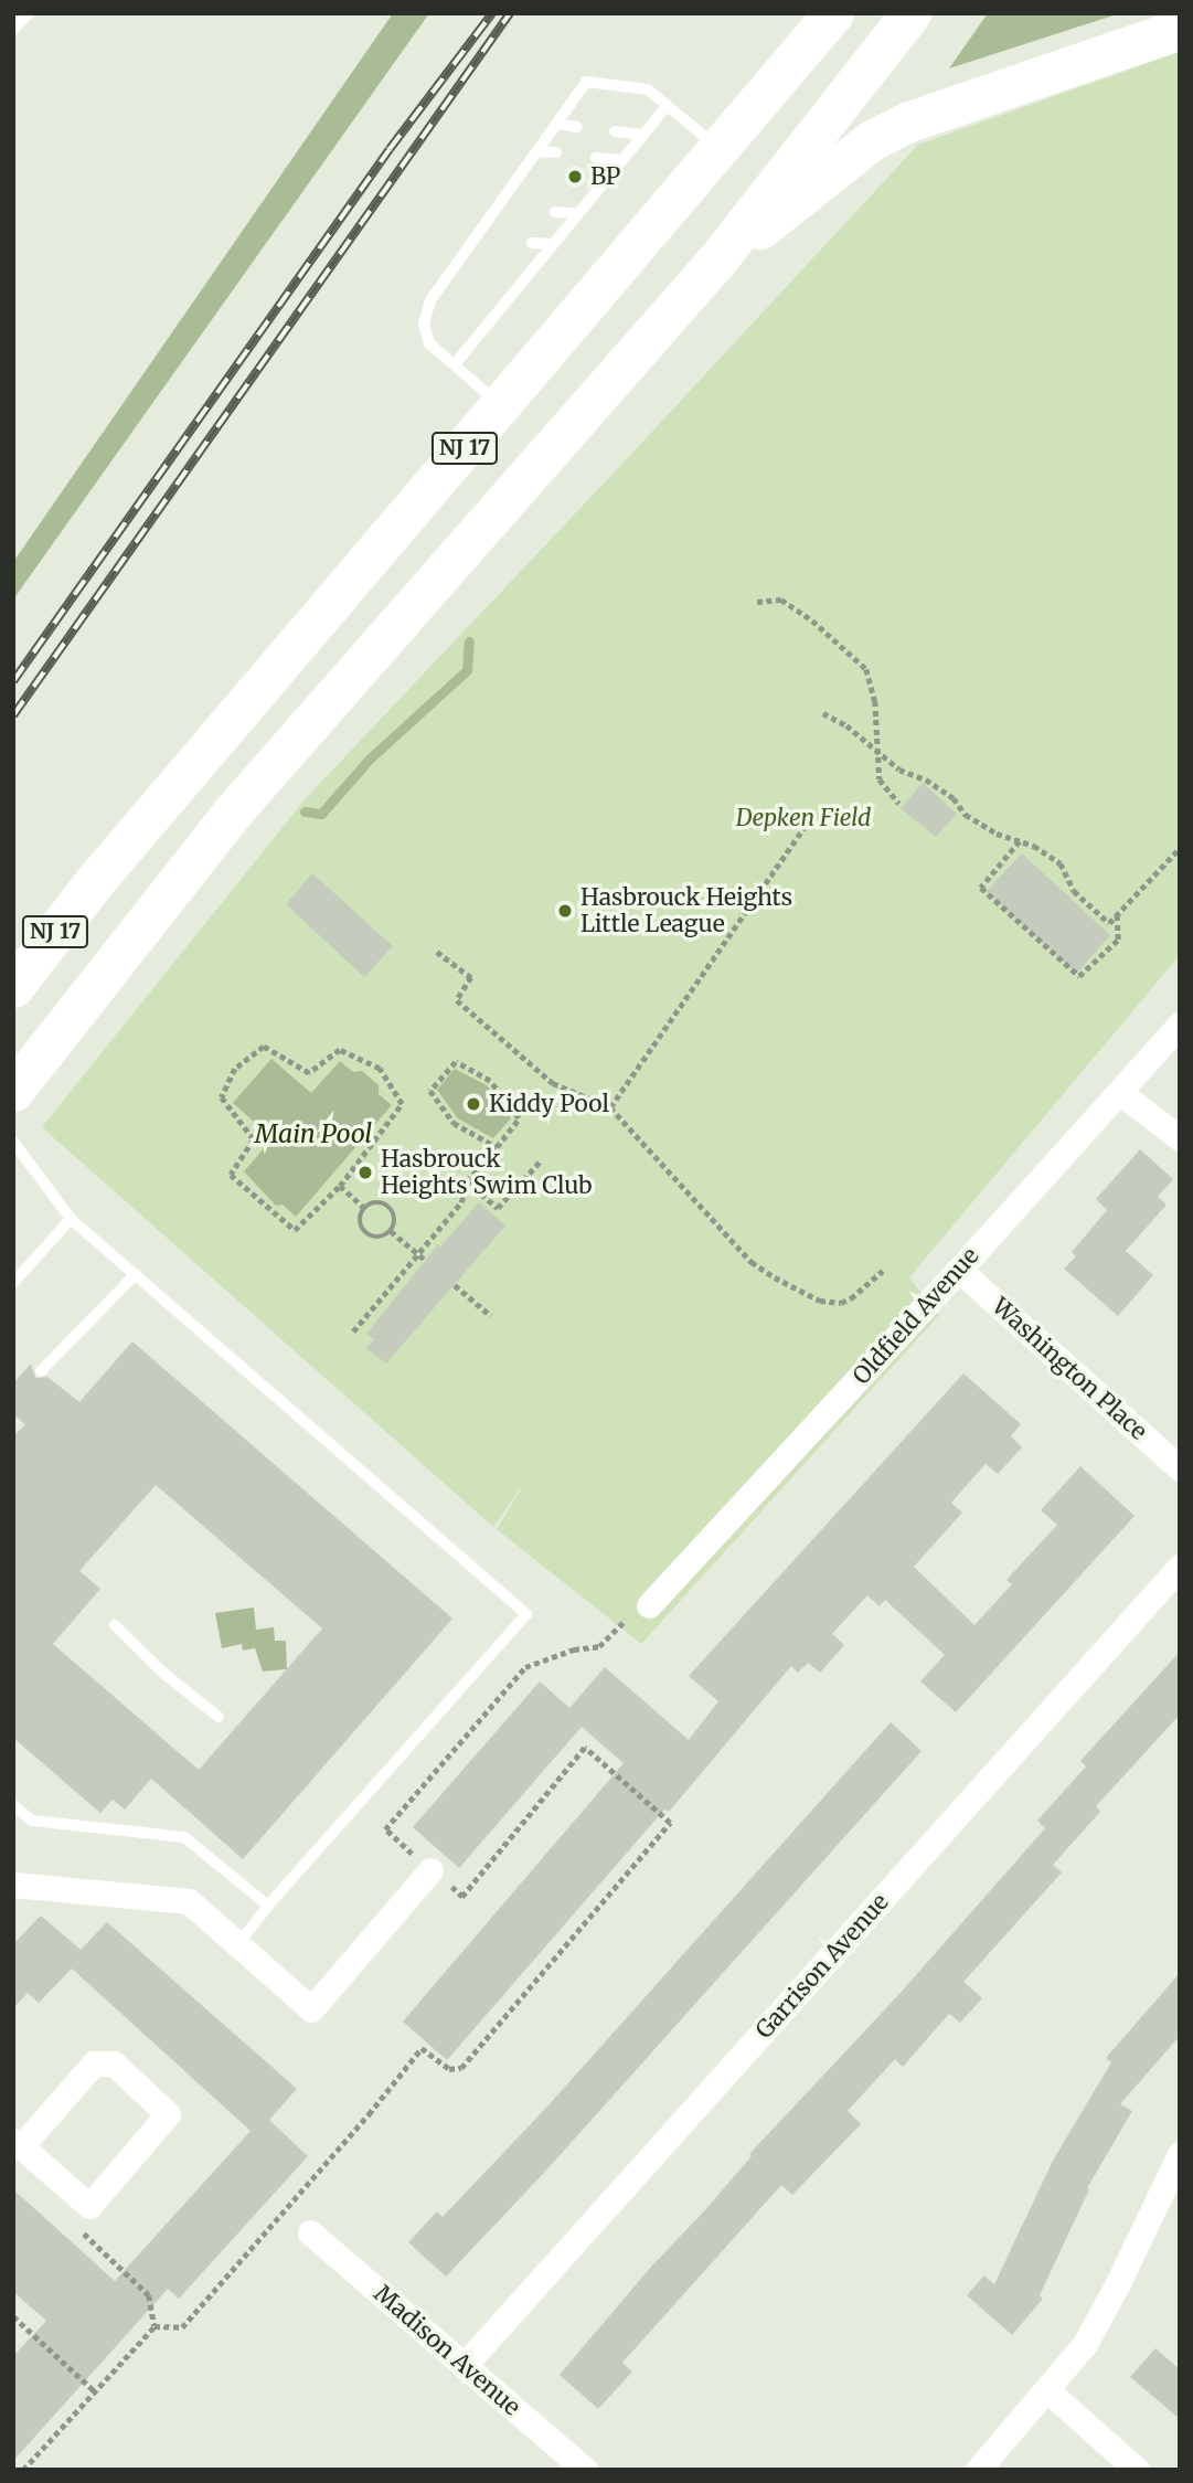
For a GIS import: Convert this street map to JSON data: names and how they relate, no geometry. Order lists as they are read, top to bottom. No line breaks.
{"streets":{"highway":["NJ 17"],"street":["Oldfield Avenue","Washington Place","Garrison Avenue","Madison Avenue"]},"crossings":[["Oldfield Avenue","Washington Place"],["Garrison Avenue","Madison Avenue"]],"water":["Main Pool"],"parks":["Depken Field"],"places":["BP","Hasbrouck Heights Little League","Kiddy Pool","Hasbrouck Heights Swim Club"]}
